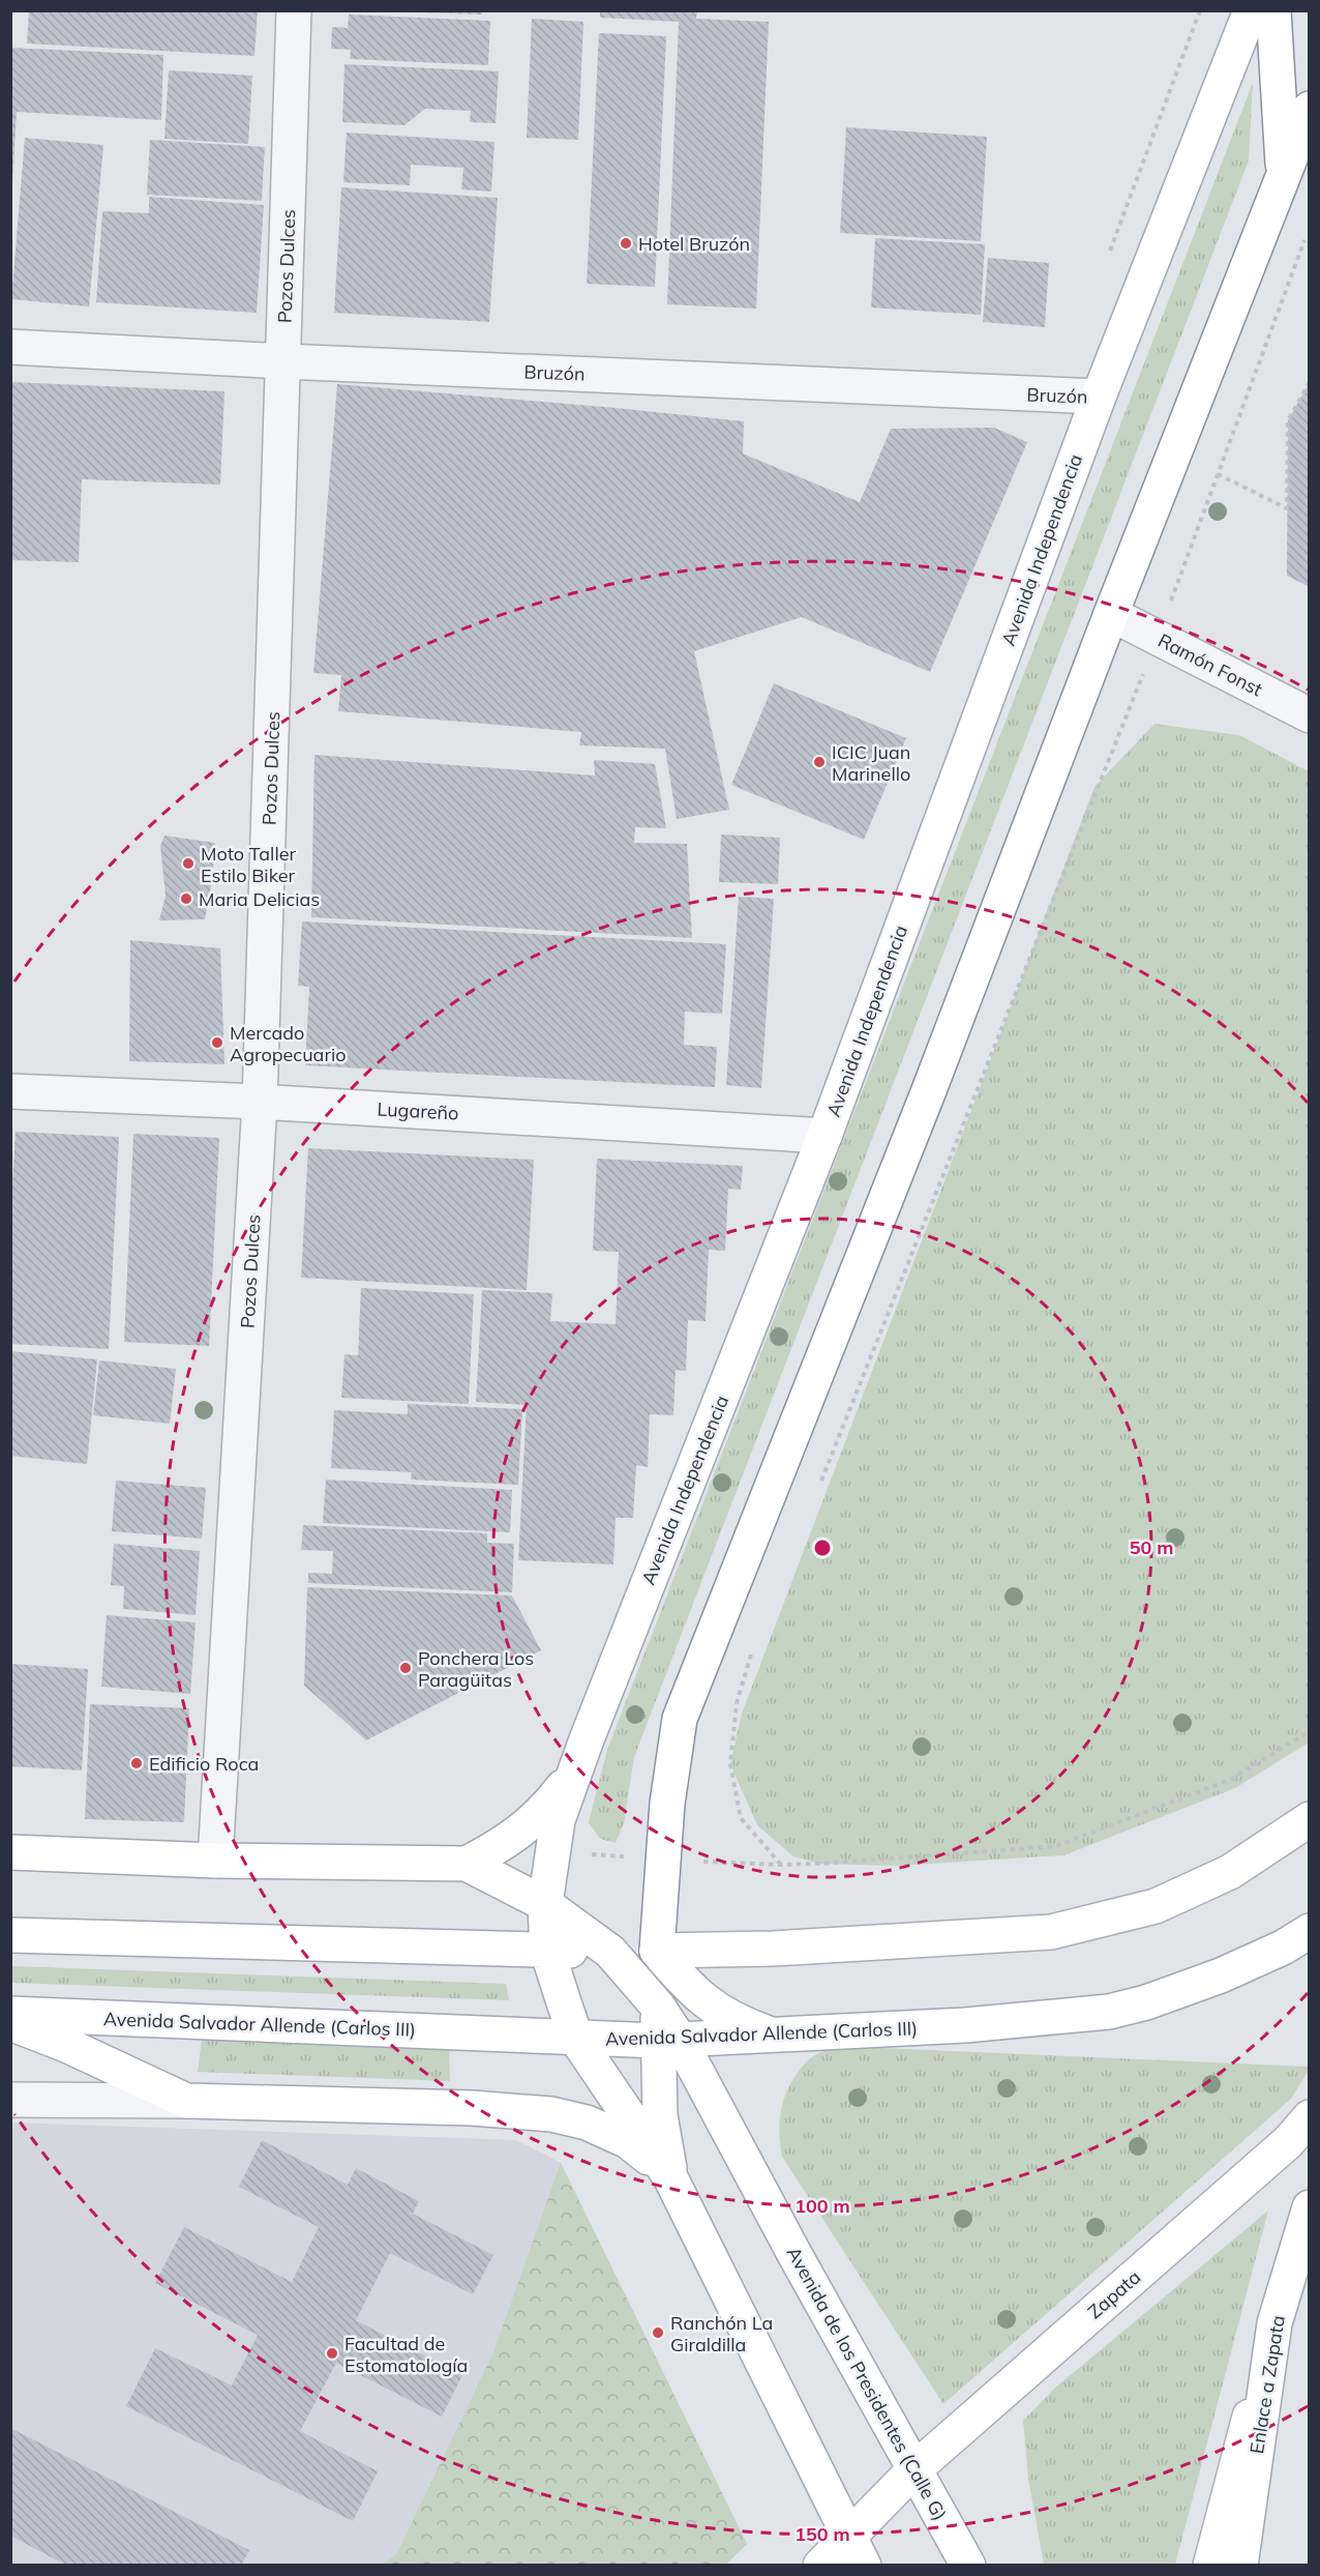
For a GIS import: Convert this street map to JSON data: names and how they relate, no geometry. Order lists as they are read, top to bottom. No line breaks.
{"streets":{"main road":["Avenida Independencia","Avenida Salvador Allende (Carlos III)","Zapata","Avenida de los Presidentes (Calle G)","Enlace a Zapata"],"street":["Pozos Dulces","Bruzón","Ramón Fonst","Lugareño"]},"crossings":[["Pozos Dulces","Bruzón"],["Pozos Dulces","Lugareño"],["Bruzón","Avenida Independencia"],["Avenida Independencia","Lugareño"],["Avenida Independencia","Avenida Salvador Allende (Carlos III)"],["Avenida Independencia","Avenida de los Presidentes (Calle G)"],["Avenida Salvador Allende (Carlos III)","Avenida de los Presidentes (Calle G)"],["Zapata","Avenida de los Presidentes (Calle G)"]],"places":["Hotel Bruzón","ICIC Juan Marinello","Moto Taller Estilo Biker","Maria Delicias","Mercado Agropecuario","Ponchera Los Paragüitas","Edificio Roca","Ranchón La Giraldilla","Facultad de Estomatología"],"rings":["50 m","100 m","150 m"]}
